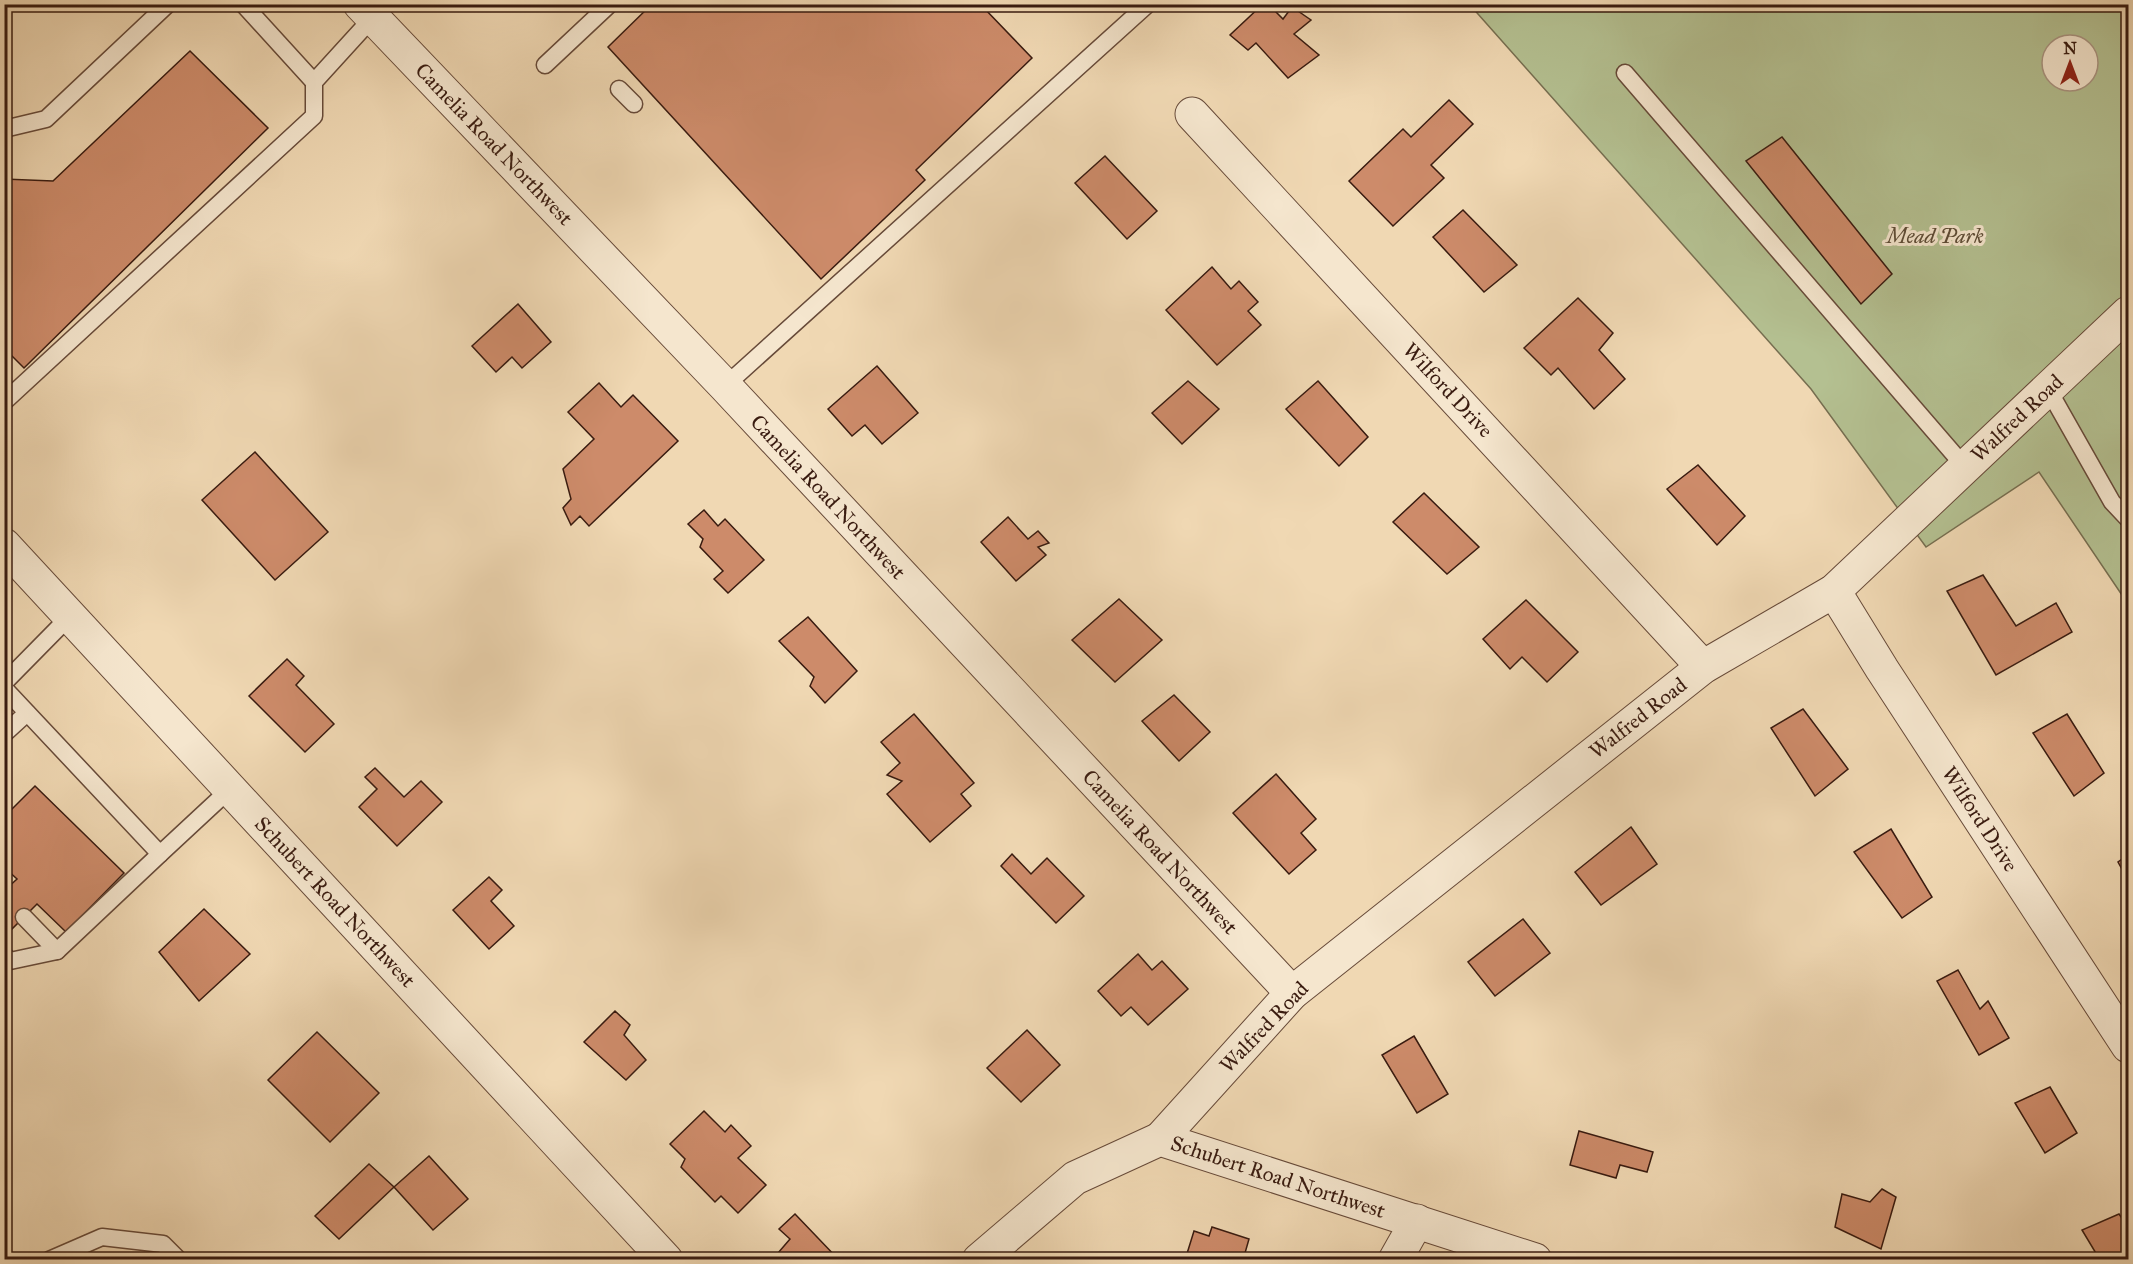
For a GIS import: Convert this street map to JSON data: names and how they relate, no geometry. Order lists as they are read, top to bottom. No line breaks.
{"streets":{"street":["Camelia Road Northwest","Wilford Drive","Walfred Road","Schubert Road Northwest"]},"crossings":[["Camelia Road Northwest","Walfred Road"],["Wilford Drive","Walfred Road"],["Walfred Road","Schubert Road Northwest"]],"parks":["Mead Park"],"north":"top"}
